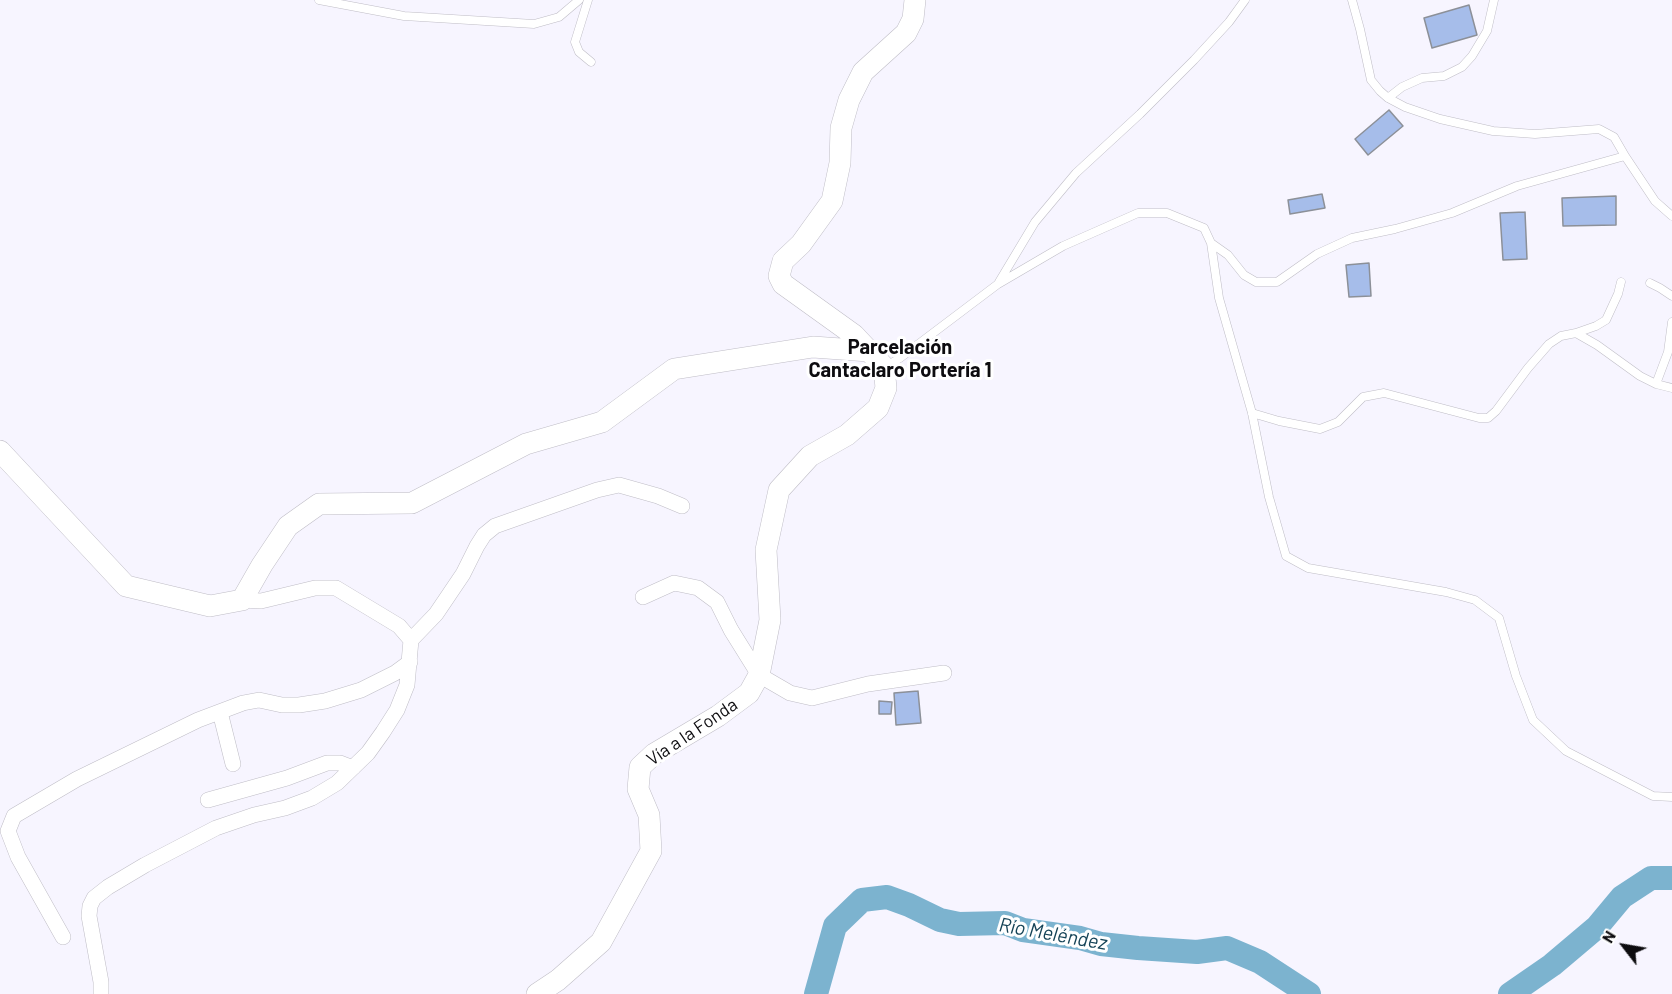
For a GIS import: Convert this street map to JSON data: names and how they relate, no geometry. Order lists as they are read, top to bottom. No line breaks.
{"streets":{"street":["Vía a la Fonda"]},"districts":["Parcelación Cantaclaro Portería 1"],"water":["Río Meléndez"],"north":"top left"}
